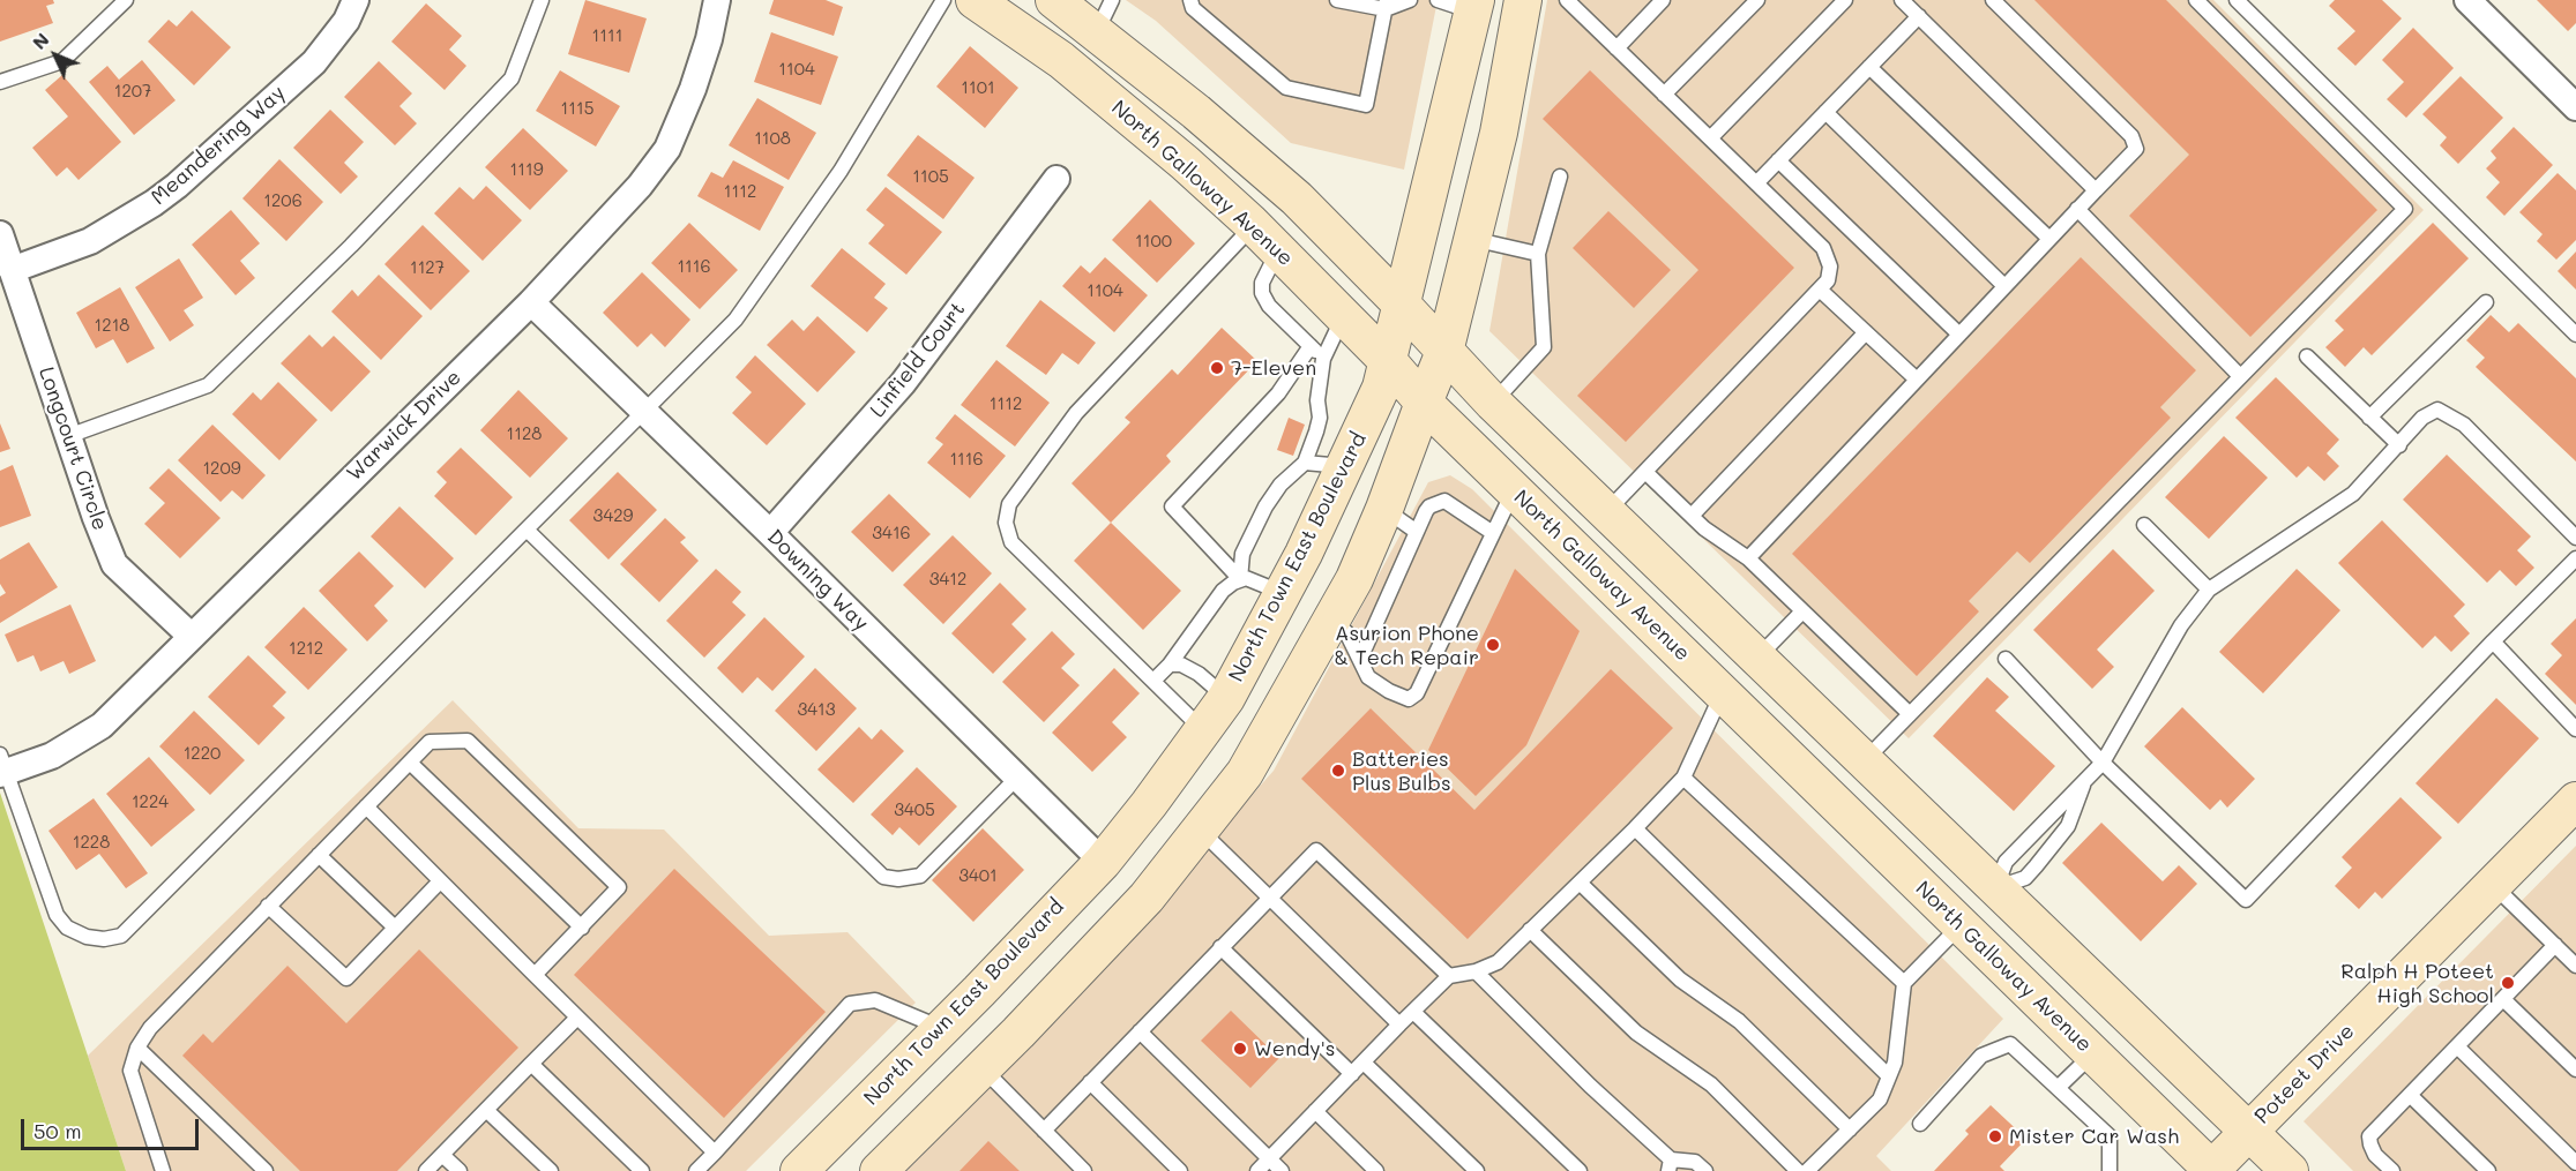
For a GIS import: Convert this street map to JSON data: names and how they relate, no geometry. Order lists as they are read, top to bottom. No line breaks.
{"streets":{"main road":["North Galloway Avenue","North Town East Boulevard","Poteet Drive"],"street":["Meandering Way","Linfield Court","Warwick Drive","Longcourt Circle","Downing Way"]},"crossings":[["Meandering Way","Longcourt Circle"],["North Galloway Avenue","North Town East Boulevard"],["North Galloway Avenue","Poteet Drive"],["Linfield Court","Downing Way"],["Warwick Drive","Longcourt Circle"],["Warwick Drive","Downing Way"],["North Town East Boulevard","Downing Way"]],"places":["7-Eleven","Asurion Phone & Tech Repair","Batteries Plus Bulbs","Ralph H Poteet High School","Wendy's","Mister Car Wash"],"house_numbers":["1111","1104","1101","1207","1115","1108","1119","1105","1112","1206","1100","1116","1127","1104","1218","1112","1128","1116","1209","3429","3416","3412","1212","3413","1220","1224","3405","1228","3401"],"scale_bar":"50 m","north":"top left"}
